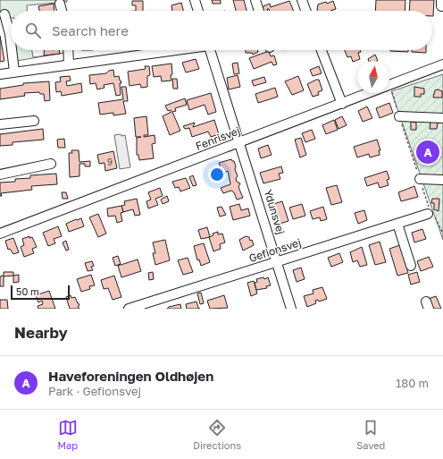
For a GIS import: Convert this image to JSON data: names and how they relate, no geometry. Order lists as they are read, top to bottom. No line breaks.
{"streets":{"street":["Fenrisvej","Ydunsvej","Gefionsvej"]},"crossings":[["Fenrisvej","Ydunsvej"],["Ydunsvej","Gefionsvej"]],"house_numbers":["9"],"scale_bar":"50 m","north":"top","page":{"search":"Search here","pins":"A","scale":"50 m","heading":"Nearby","list":[{"mark":"A","name":"Haveforeningen Oldhøjen","note":"Park · Gefionsvej","value":"180 m"}],"nav":["Map","Directions","Saved"]}}
